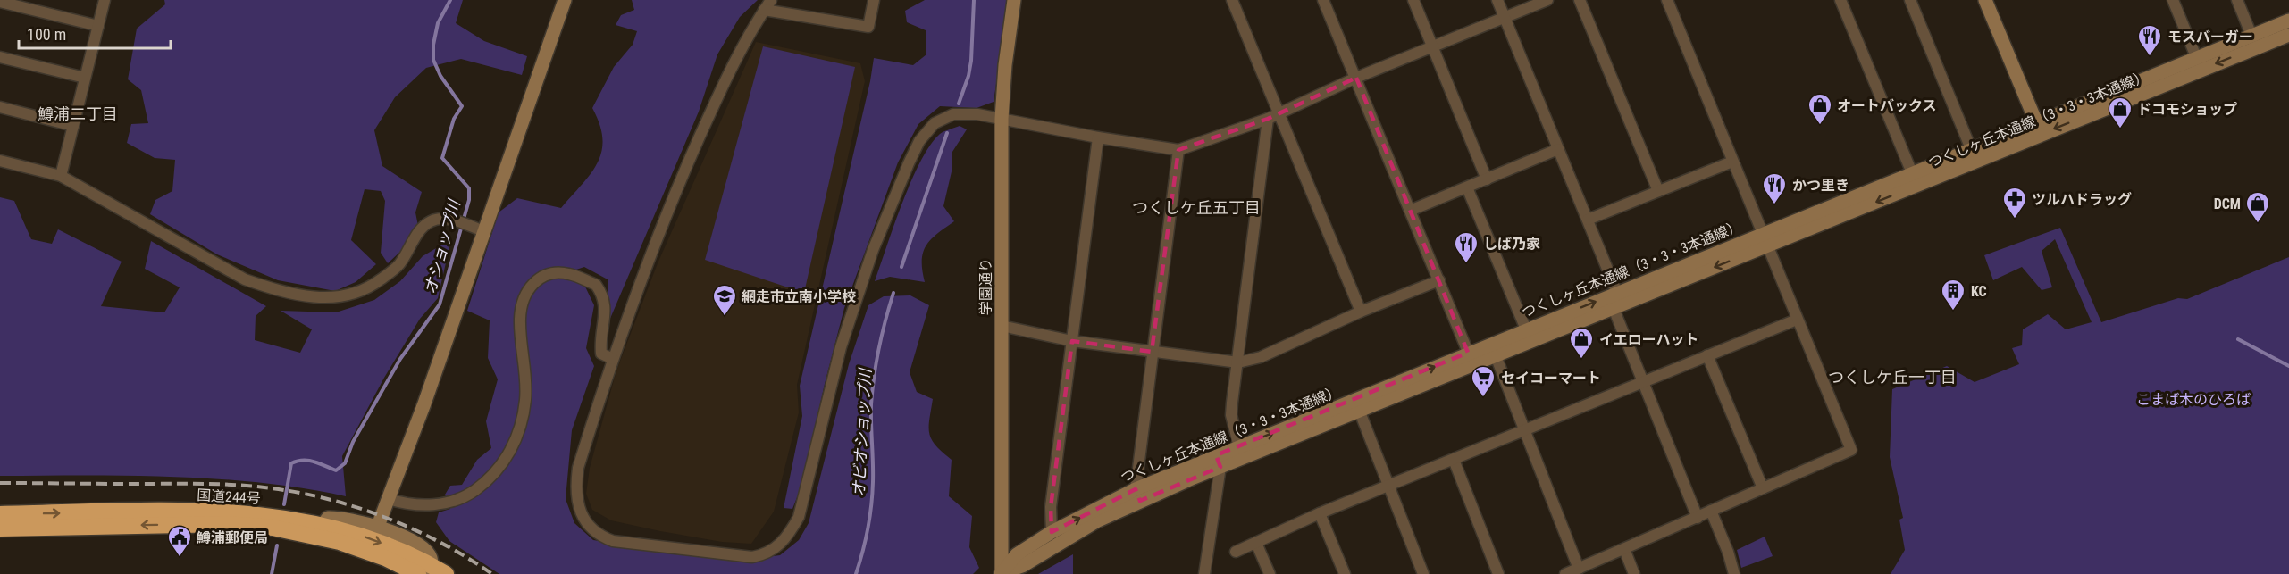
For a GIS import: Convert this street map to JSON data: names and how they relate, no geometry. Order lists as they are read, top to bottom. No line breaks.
{"streets":{"highway":["国道244号"],"street":["つくしヶ丘本通線（3・3・3本通線）","学園通り"]},"crossings":[["つくしヶ丘本通線（3・3・3本通線）","学園通り"]],"districts":["鱒浦二丁目","つくしケ丘五丁目","つくしケ丘一丁目"],"water":["オショップ川","オビオショップ川"],"parks":["こまば木のひろば"],"places":{"restaurant":["モスバーガー","かつ里き","しば乃家"],"shop":["オートバックス","ドコモショップ","DCM","イエローハット"],"pharmacy":["ツルハドラッグ"],"building":["KC"],"school or university":["網走市立南小学校"],"supermarket":["セイコーマート"],"public building":["鱒浦郵便局"]},"scale_bar":"100 m"}
